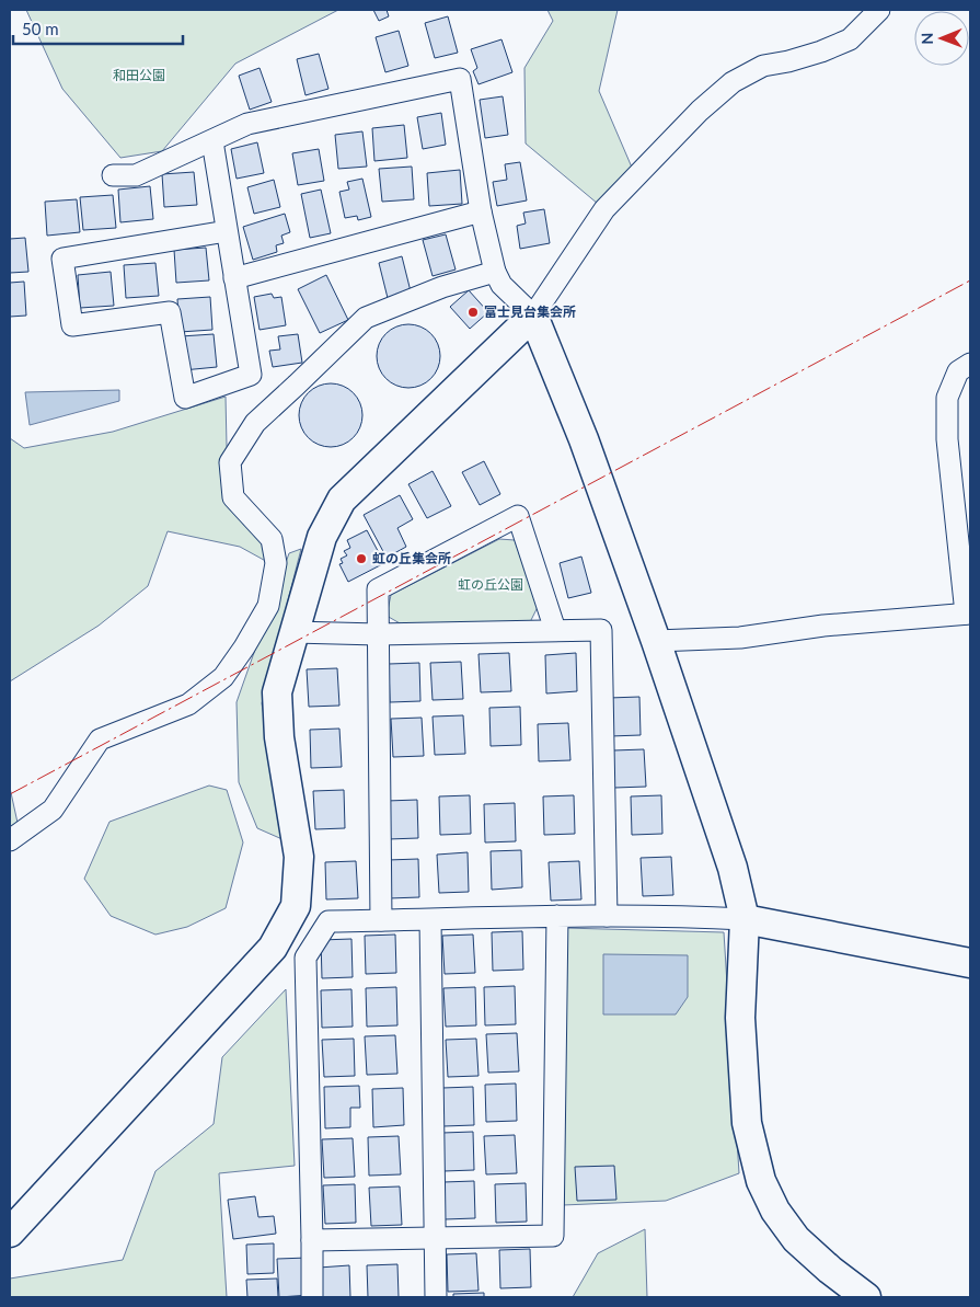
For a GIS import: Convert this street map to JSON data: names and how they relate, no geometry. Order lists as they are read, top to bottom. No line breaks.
{"parks":["和田公園","虹の丘公園"],"places":["富士見台集会所","虹の丘集会所"],"scale_bar":"50 m","north":"left"}
